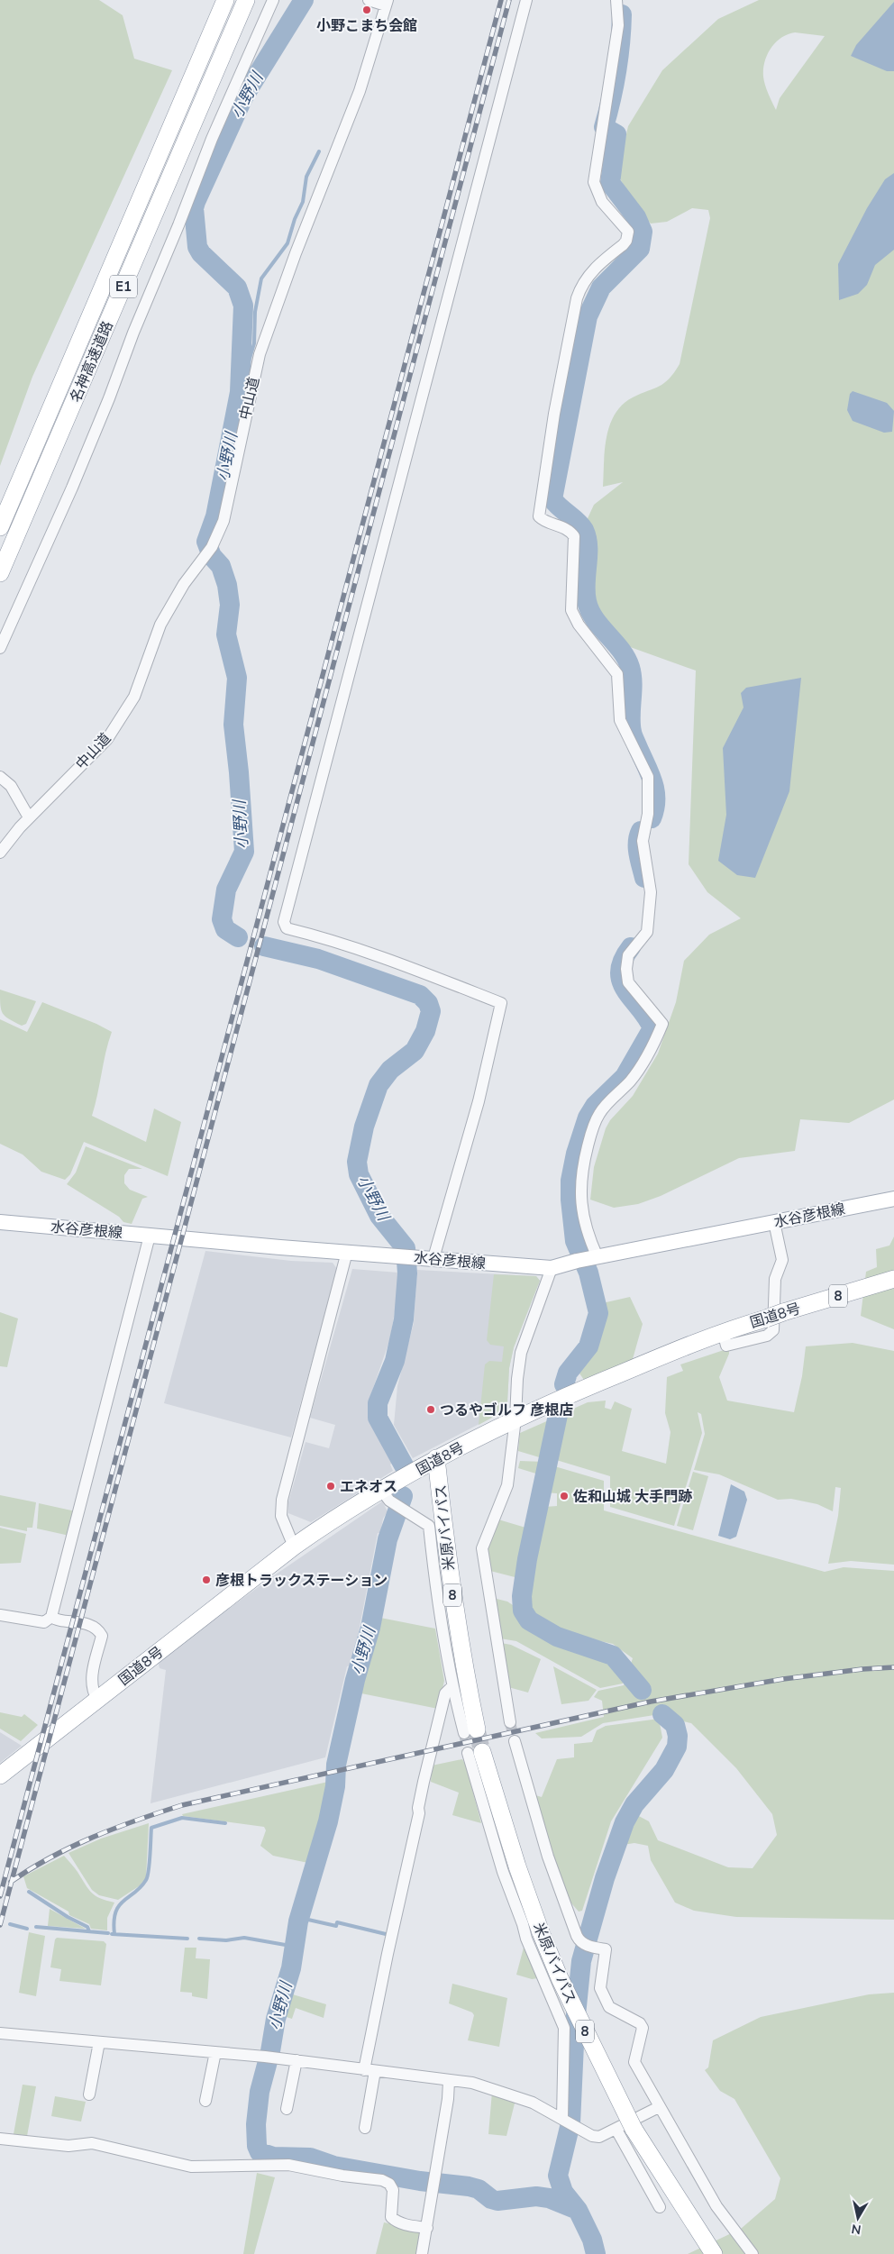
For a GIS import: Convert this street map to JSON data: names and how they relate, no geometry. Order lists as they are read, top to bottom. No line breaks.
{"streets":{"highway":["E1","名神高速道路","8","国道8号","米原バイパス"],"main road":["水谷彦根線"],"street":["中山道"]},"crossings":[["国道8号","米原バイパス"]],"water":["小野川"],"places":["小野こまち会館","つるやゴルフ 彦根店","エネオス","佐和山城 大手門跡","彦根トラックステーション"],"north":"bottom"}
